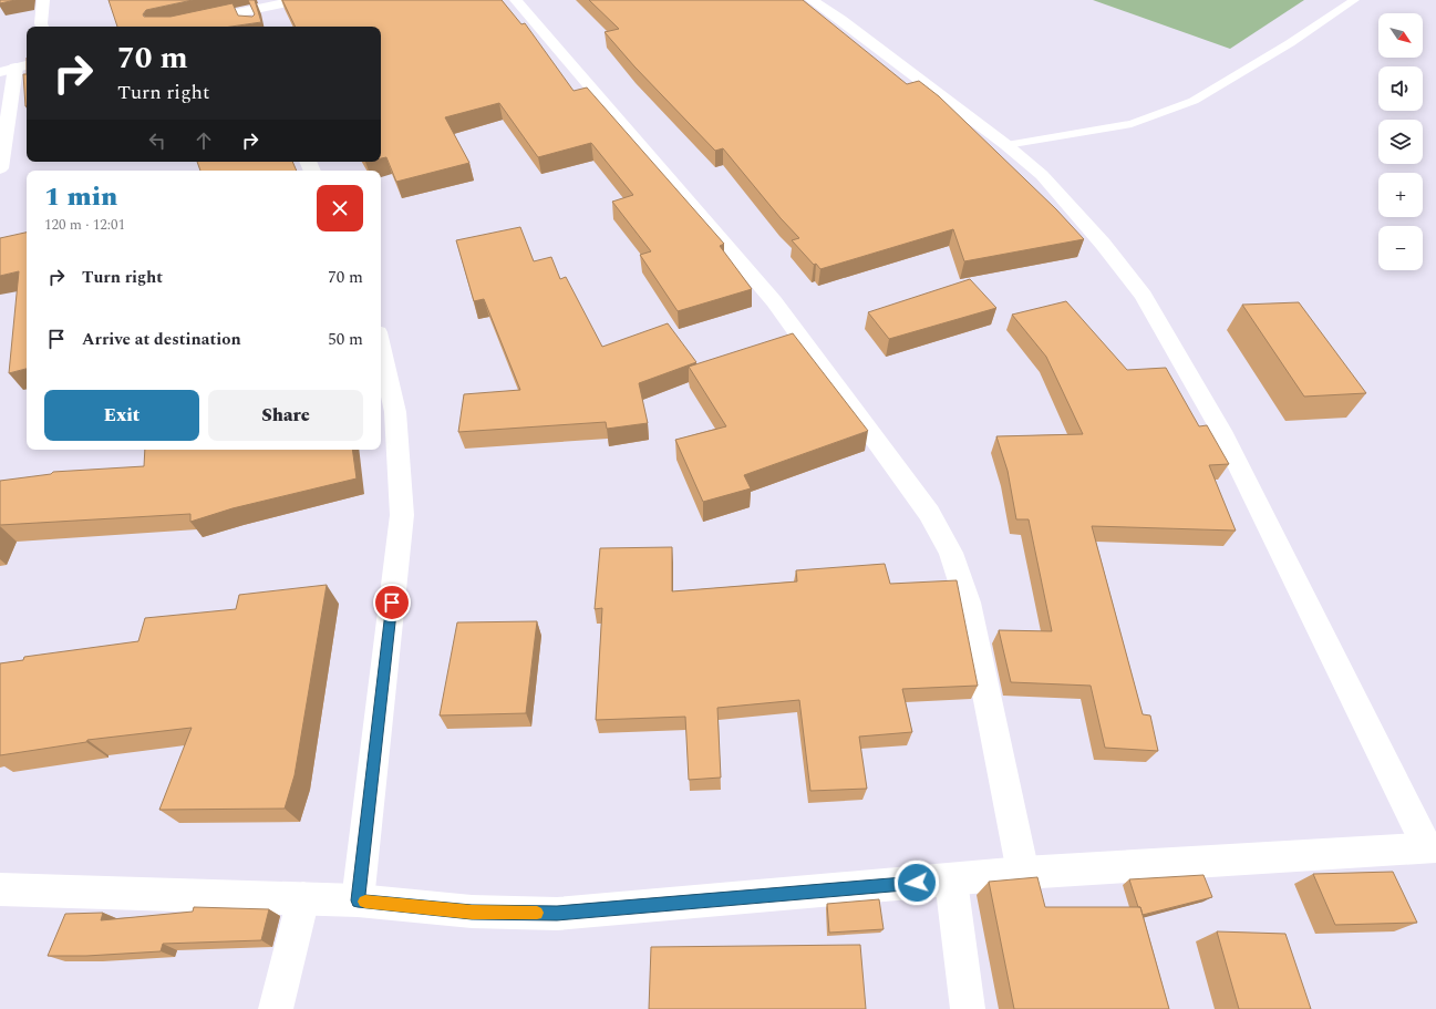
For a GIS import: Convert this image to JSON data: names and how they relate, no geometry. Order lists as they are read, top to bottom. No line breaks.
{"north":"bottom right","page":{"map_buttons":["+","−"],"turn":["70 m","Turn right"],"heading":["1 min","120 m · 12:01"],"list":[{"name":"Turn right","value":"70 m"},{"name":"Arrive at destination","value":"50 m"}],"buttons":["Exit","Share"]}}
